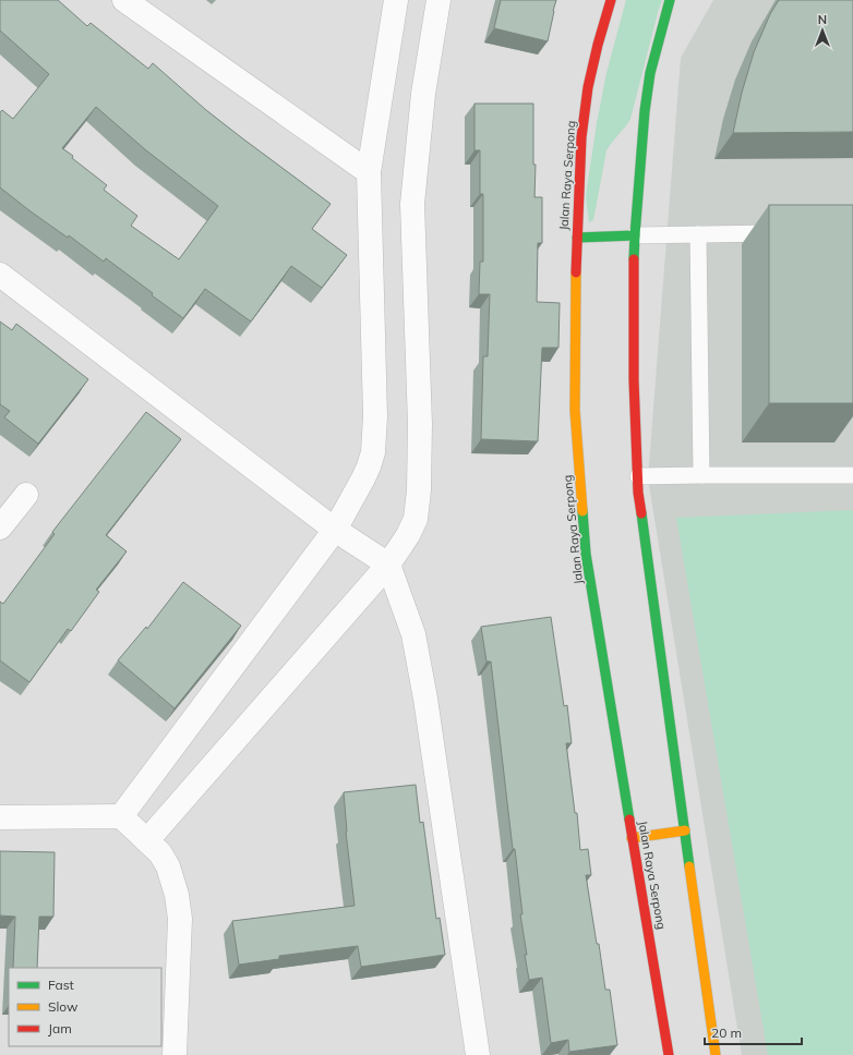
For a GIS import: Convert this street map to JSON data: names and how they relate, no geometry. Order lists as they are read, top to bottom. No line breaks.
{"streets":{"main road":["Jalan Raya Serpong"]},"legend":["Fast","Slow","Jam"],"scale_bar":"20 m","north":"top"}
